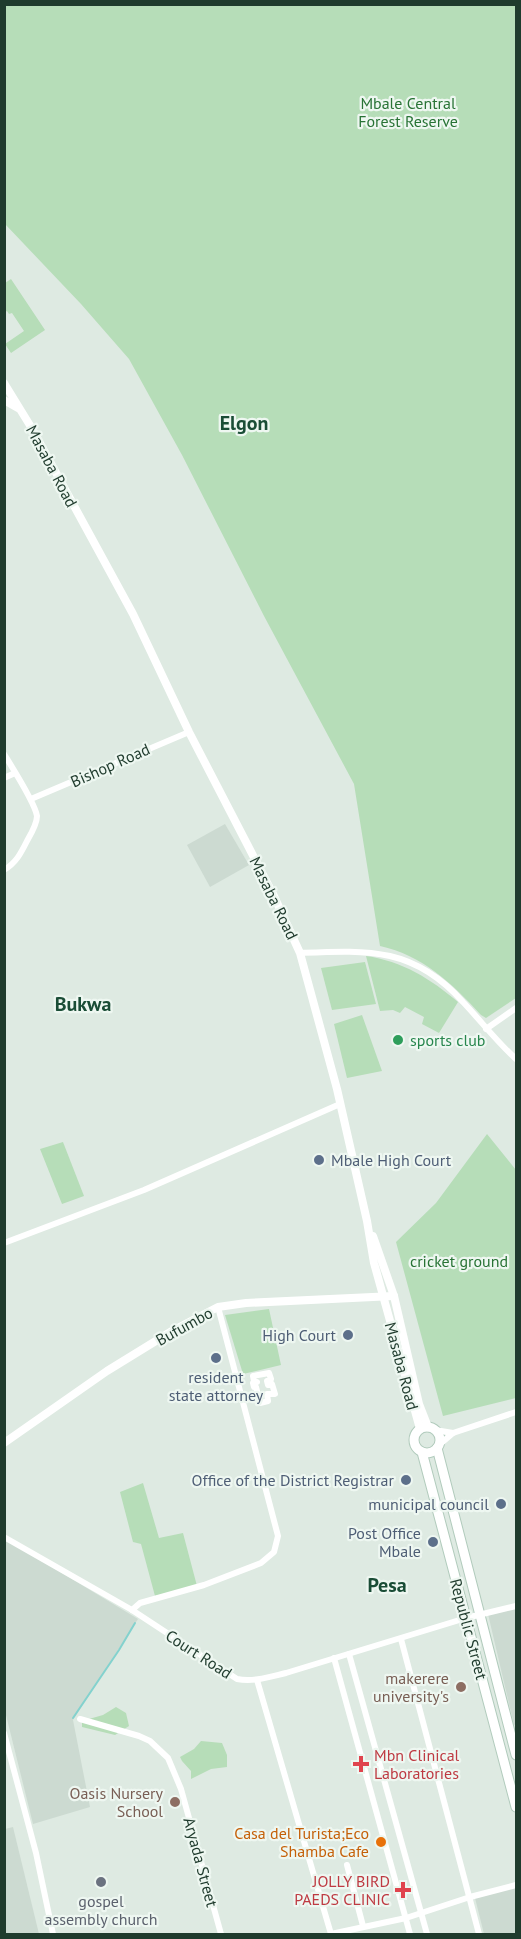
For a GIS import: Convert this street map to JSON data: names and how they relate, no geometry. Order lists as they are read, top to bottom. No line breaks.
{"streets":{"main road":["Republic Street"],"street":["Masaba Road","Bishop Road","Bufumbo","Court Road","Aryada Street"]},"crossings":[["Masaba Road","Bishop Road"],["Masaba Road","Bufumbo"],["Masaba Road","Republic Street"],["Republic Street","Court Road"]],"districts":["Elgon","Bukwa","Pesa"],"parks":["Mbale Central Forest Reserve","cricket ground"],"places":{"other":["sports club","Mbale High Court","High Court","resident state attorney","Office of the District Registrar","municipal council","Post Office Mbale","makerere university's","Oasis Nursery School","Casa del Turista;Eco Shamba Cafe","gospel assembly church"],"health":["Mbn Clinical Laboratories","JOLLY BIRD PAEDS CLINIC"]}}
